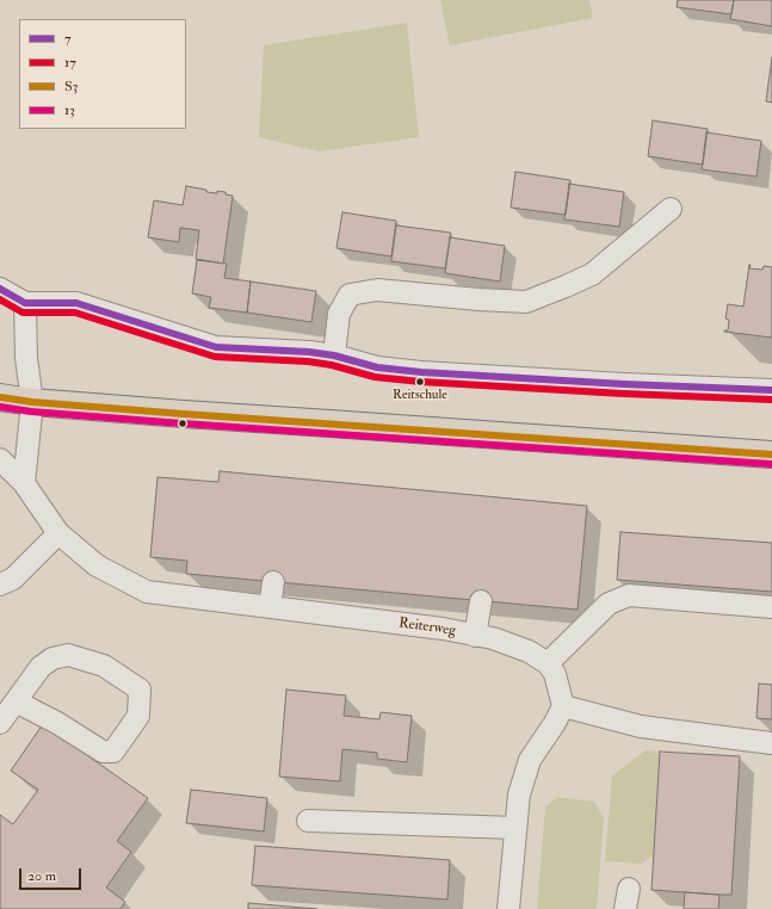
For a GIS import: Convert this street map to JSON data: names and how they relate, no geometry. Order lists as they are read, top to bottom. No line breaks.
{"streets":{"street":["Reiterweg"]},"places":["Reitschule"],"lines":["transit line 7","transit line 17","transit line S3","transit line 13"],"legend":["7","17","S3","13"],"scale_bar":"20 m"}
